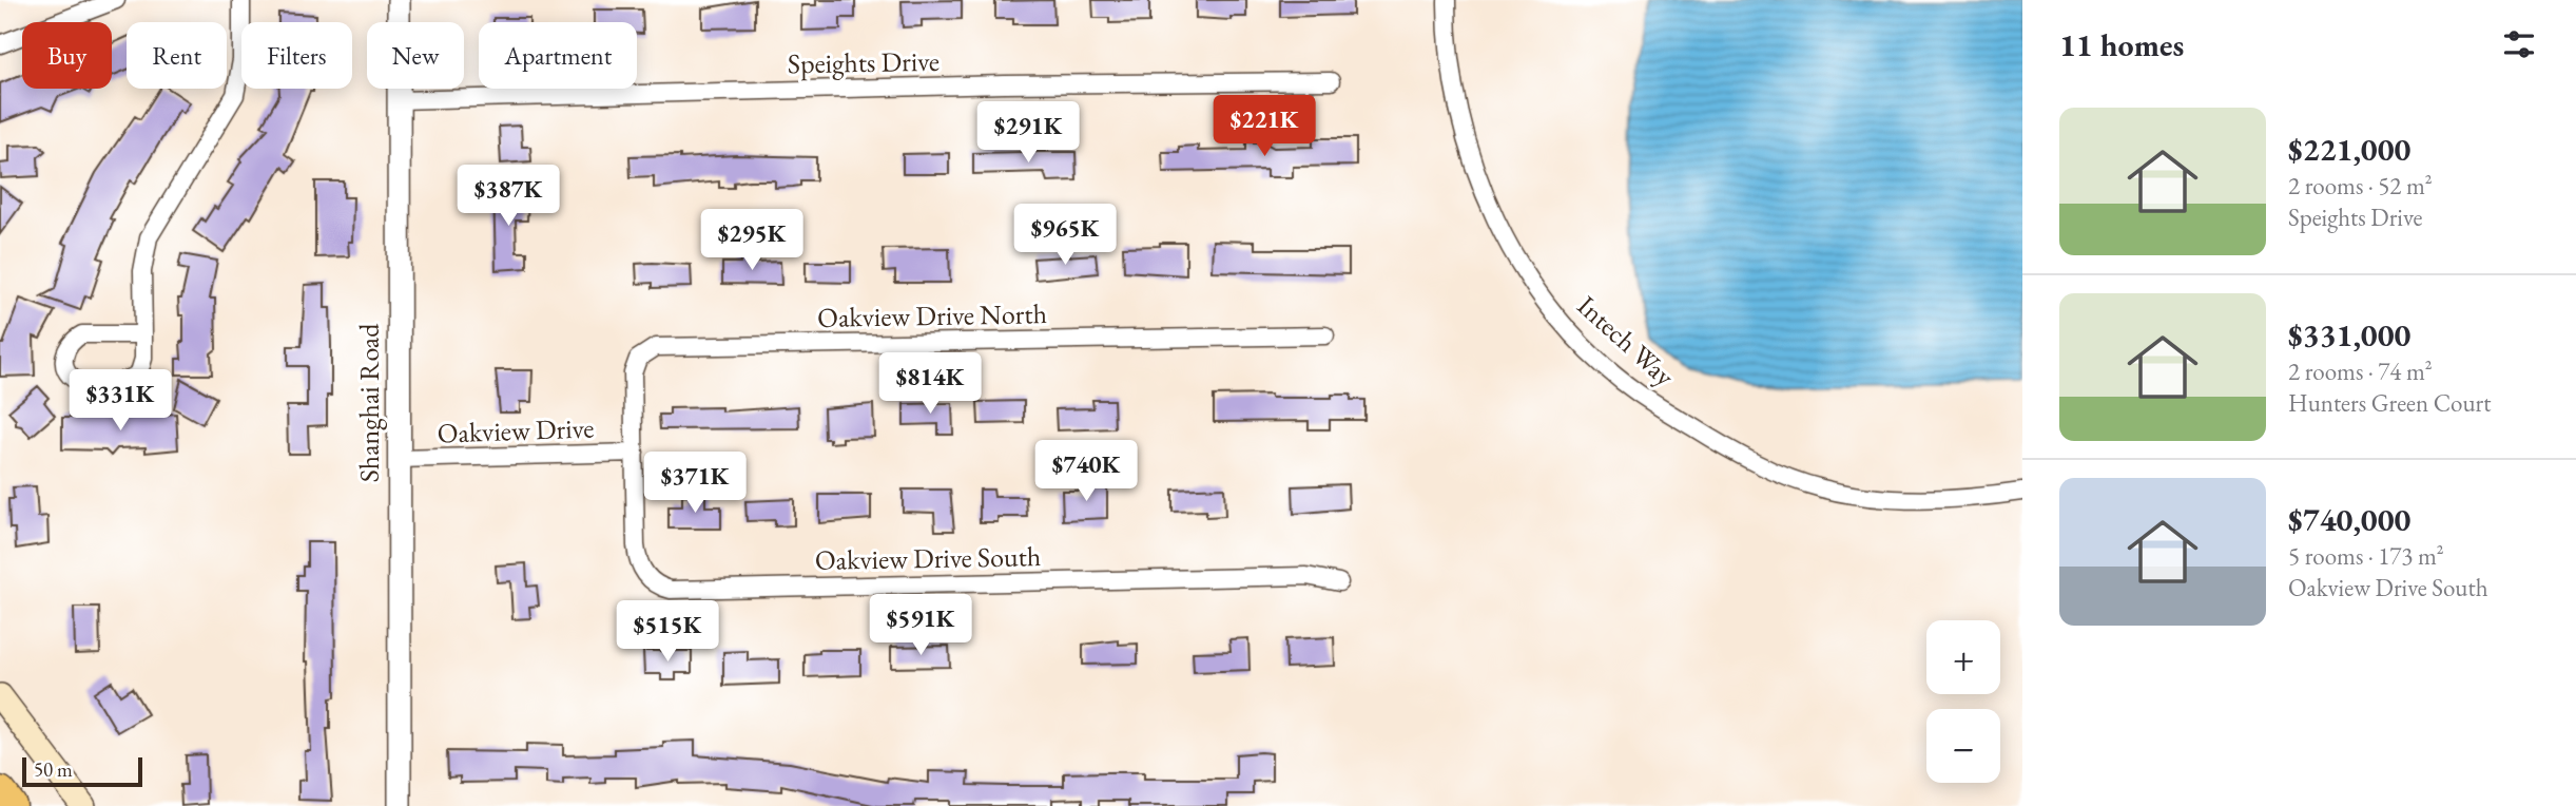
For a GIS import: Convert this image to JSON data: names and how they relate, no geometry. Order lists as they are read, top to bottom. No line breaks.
{"streets":{"street":["Speights Drive","Oakview Drive North","Intech Way","Shanghai Road","Oakview Drive","Oakview Drive South"]},"crossings":[["Speights Drive","Shanghai Road"],["Oakview Drive North","Oakview Drive"],["Oakview Drive North","Oakview Drive South"],["Shanghai Road","Oakview Drive"],["Oakview Drive","Oakview Drive South"]],"scale_bar":"50 m","page":{"heading":"11 homes","chip":["Buy","Rent","Filters","New","Apartment"],"list":[{"name":"$221,000","note":"2 rooms · 52 m² · Speights Drive"},{"name":"$331,000","note":"2 rooms · 74 m² · Hunters Green Court"},{"name":"$740,000","note":"5 rooms · 173 m² · Oakview Drive South"}],"price":["$221K","$291K","$387K","$965K","$295K","$814K","$331K","$740K","$371K","$591K","$515K"],"map_buttons":["+","−"],"scale":"50 m"}}
